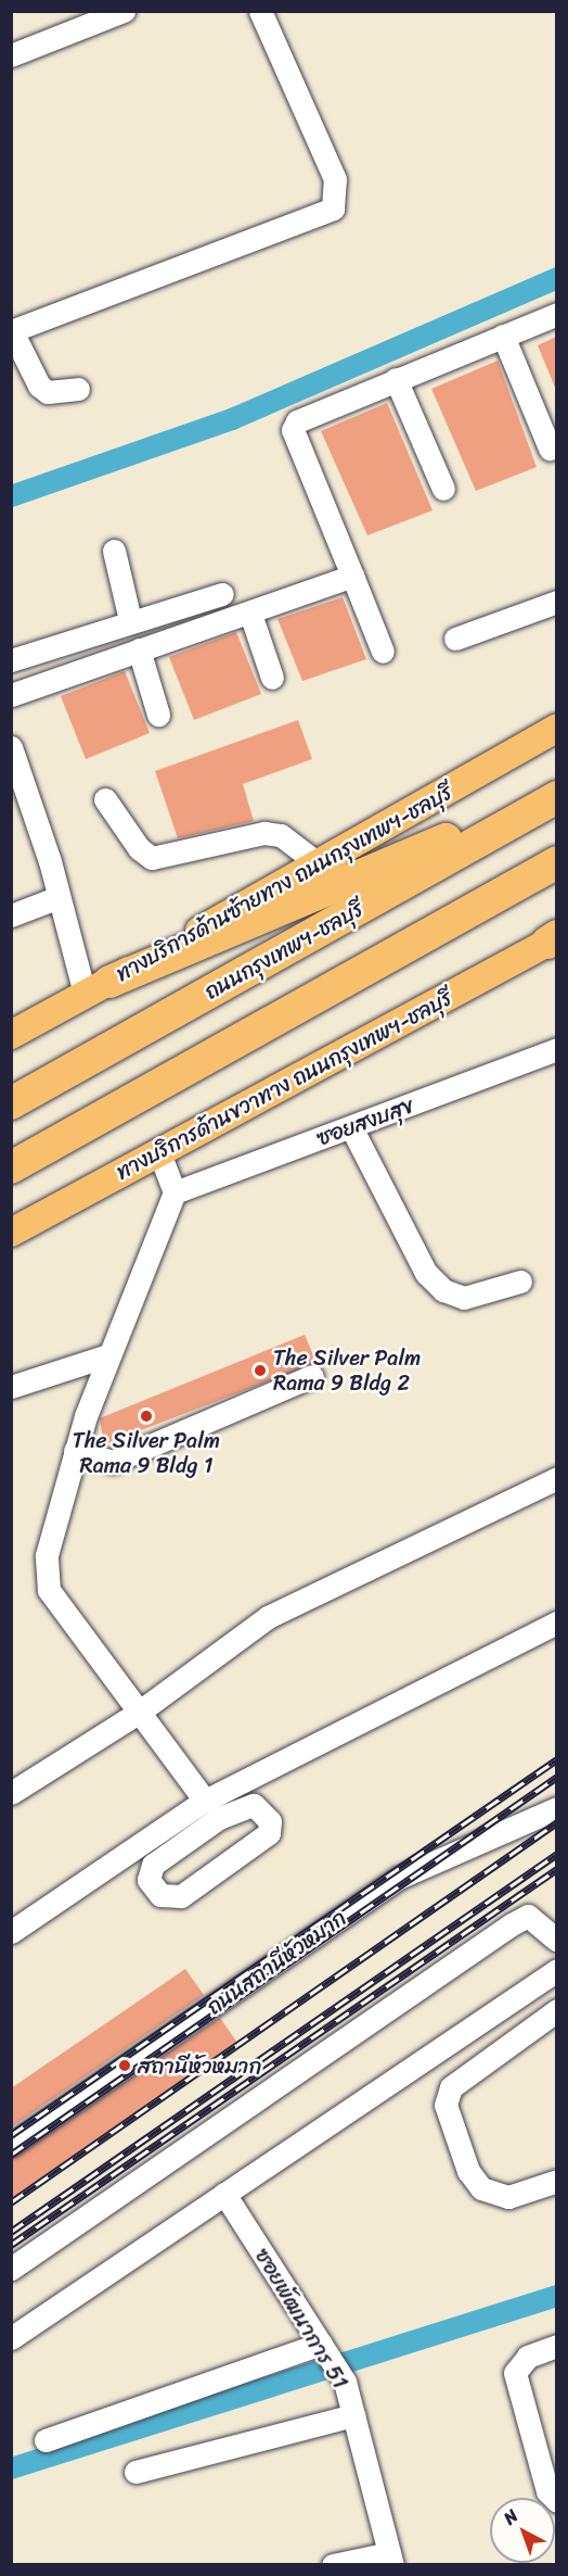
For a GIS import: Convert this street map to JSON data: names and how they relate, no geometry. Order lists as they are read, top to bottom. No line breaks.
{"streets":{"highway":["ถนนกรุงเทพฯ-ชลบุรี"],"main road":["ทางบริการด้านซ้ายทาง ถนนกรุงเทพฯ-ชลบุรี","ทางบริการด้านขวาทาง ถนนกรุงเทพฯ-ชลบุรี"],"street":["ซอยสงบสุข","ถนนสถานีหัวหมาก","ซอยพัฒนาการ 51"]},"places":["The Silver Palm Rama 9 Bldg 2","The Silver Palm Rama 9 Bldg 1","สถานีหัวหมาก"],"north":"top left"}
